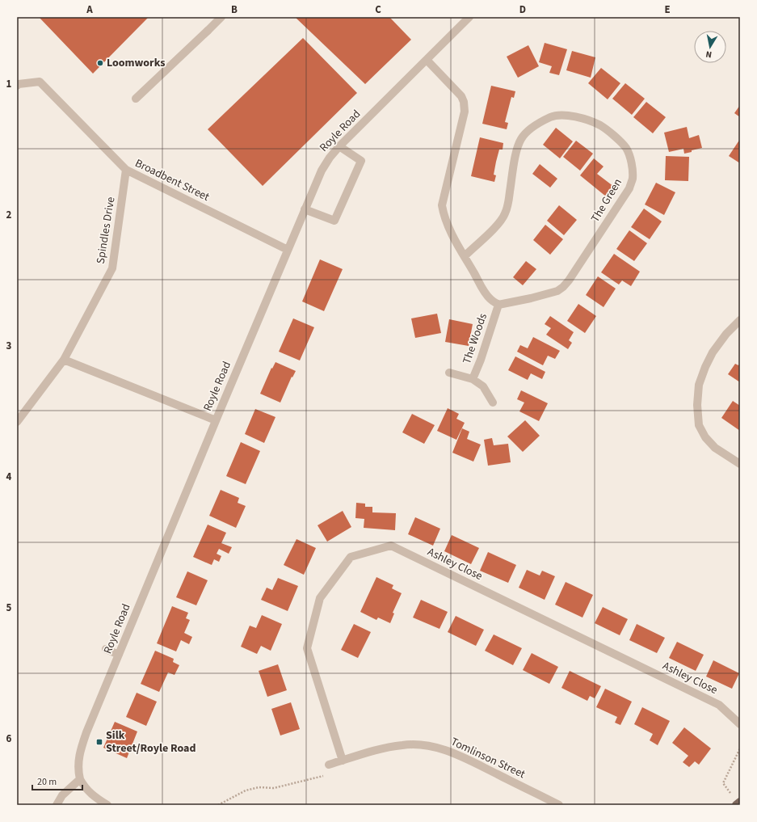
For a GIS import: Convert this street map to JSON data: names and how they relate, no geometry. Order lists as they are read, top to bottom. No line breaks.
{"streets":{"street":["Royle Road","Broadbent Street","The Green","Spindles Drive","The Woods","Ashley Close","Tomlinson Street"]},"crossings":[["Royle Road","Broadbent Street"],["Broadbent Street","Spindles Drive"],["The Green","The Woods"],["Ashley Close","Tomlinson Street"]],"places":{"other":["Loomworks"],"transit":["Silk Street/Royle Road"]},"scale_bar":"20 m","north":"bottom","grid":{"columns":["A","B","C","D","E"],"rows":["1","2","3","4","5","6"]}}
